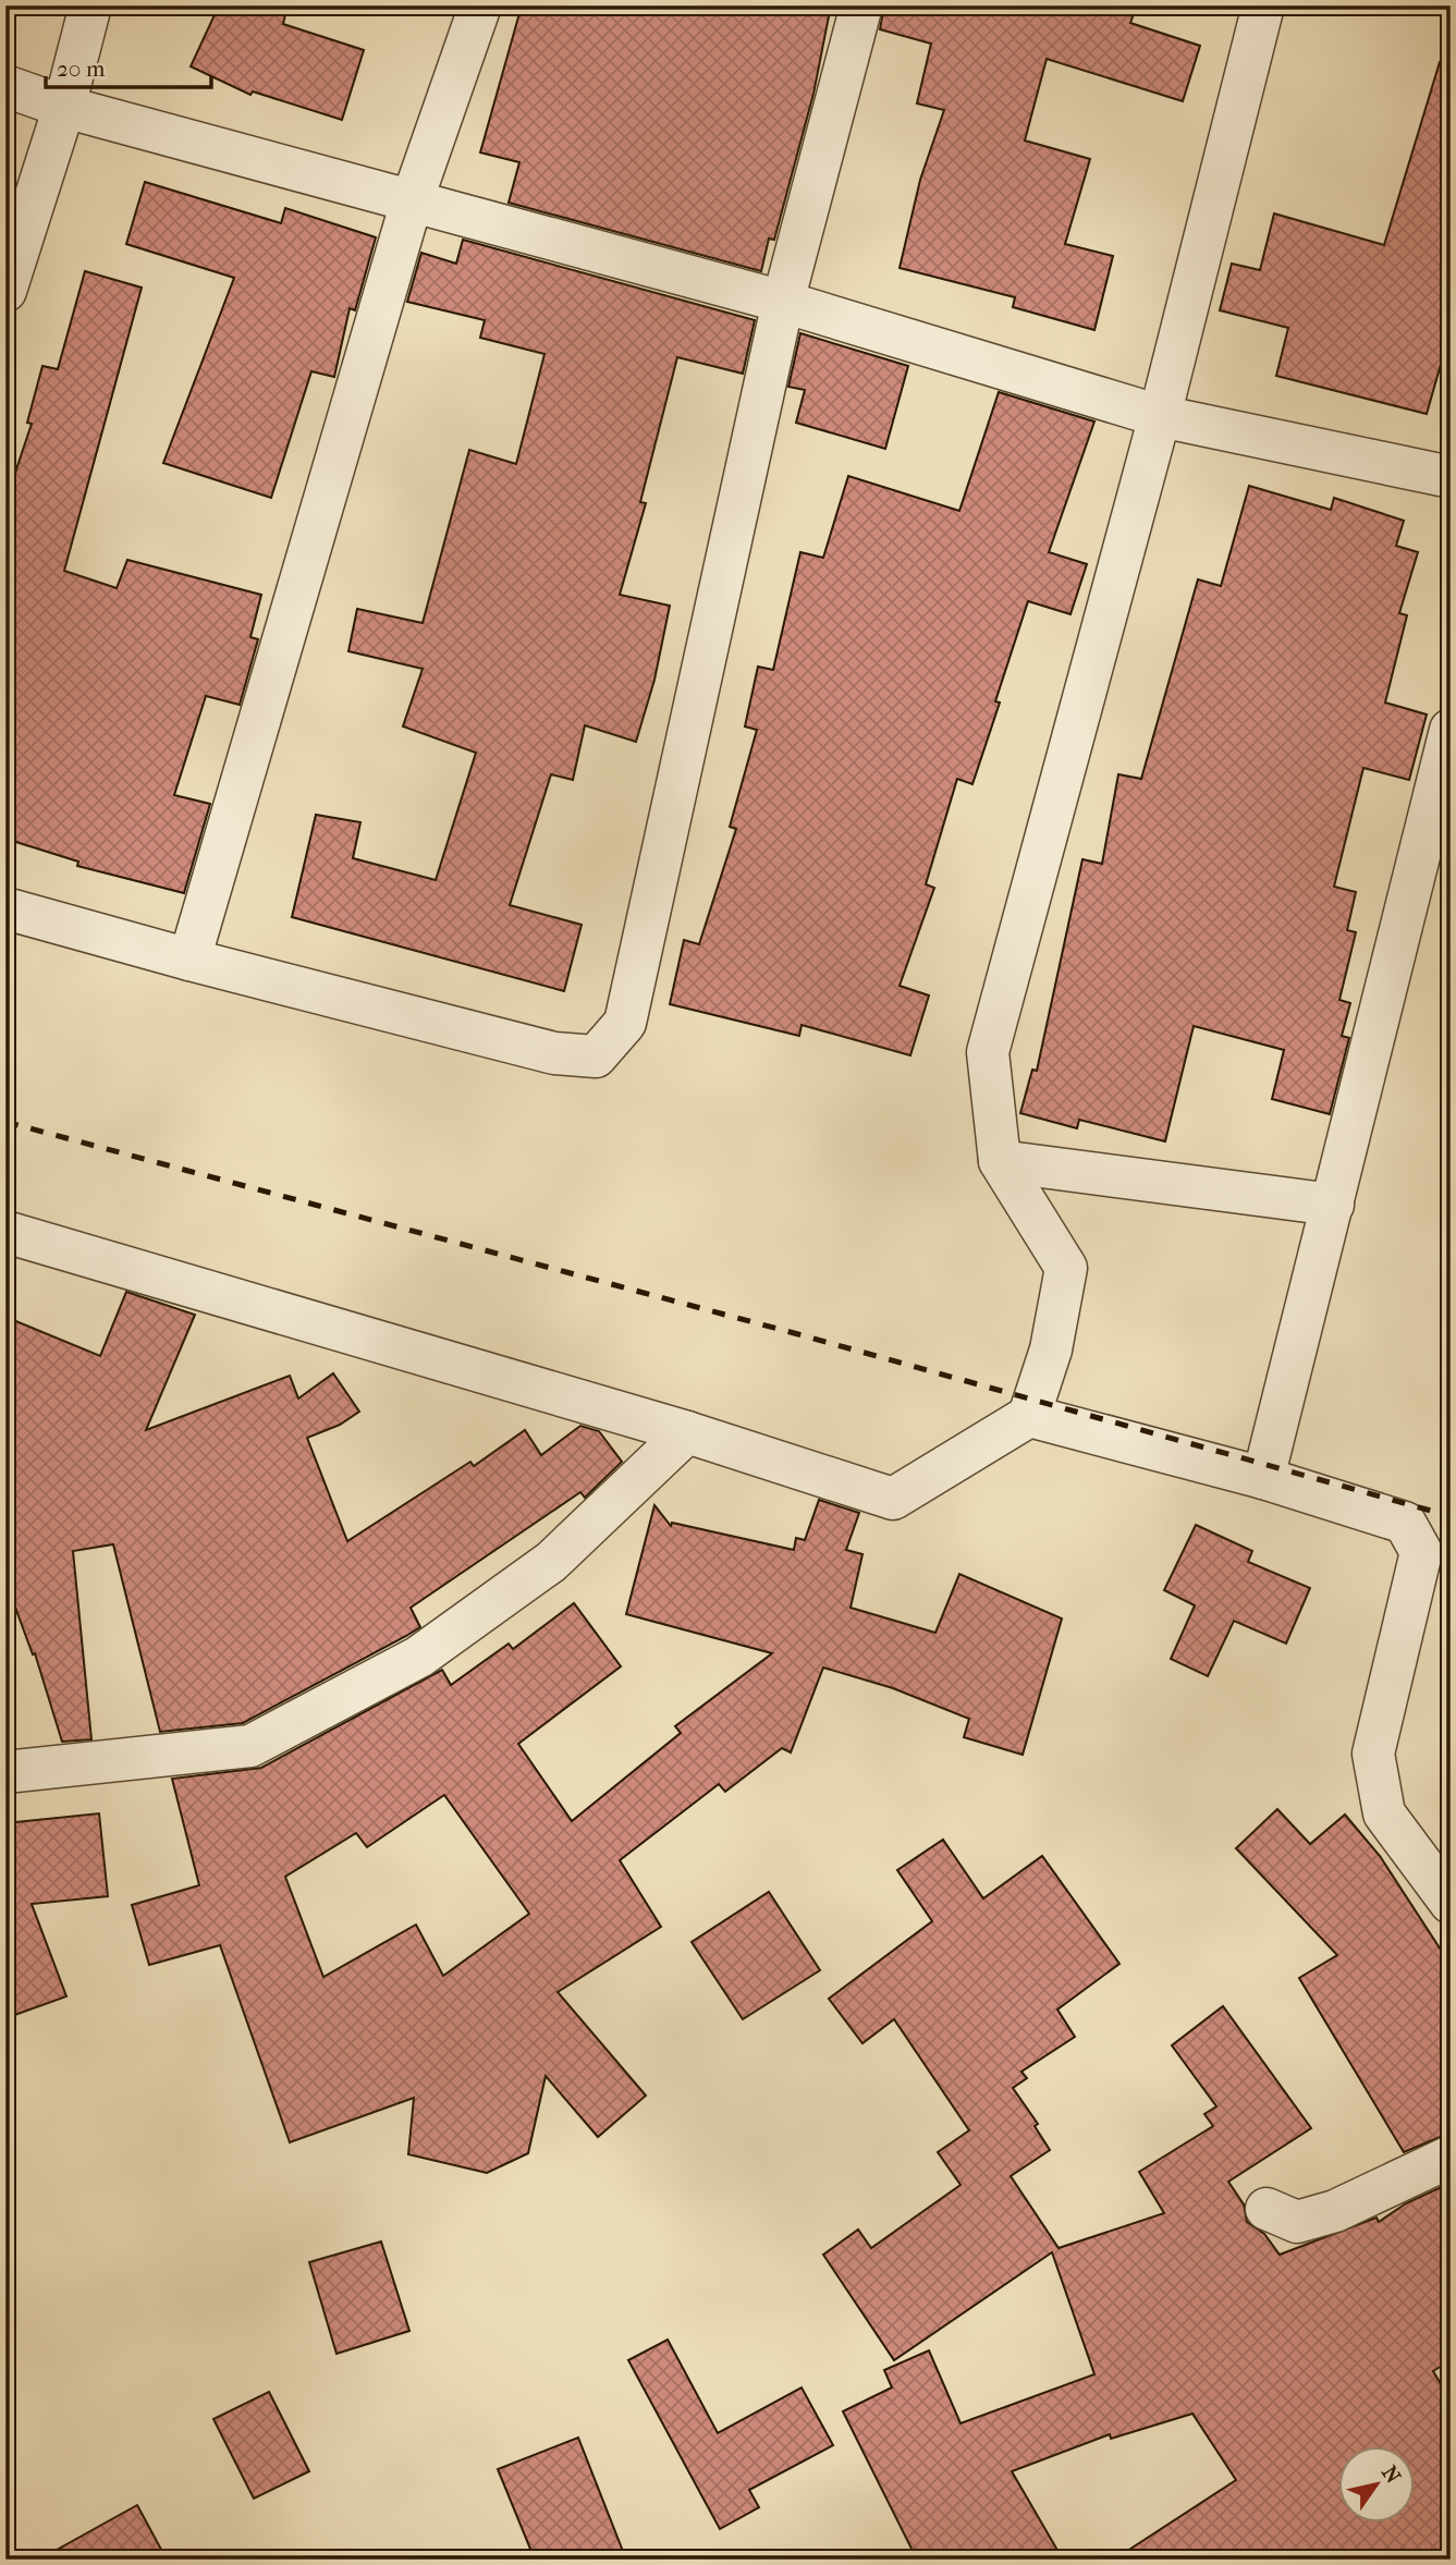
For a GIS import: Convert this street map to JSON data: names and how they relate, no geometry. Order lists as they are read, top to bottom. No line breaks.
{"scale_bar":"20 m","north":"top right"}
